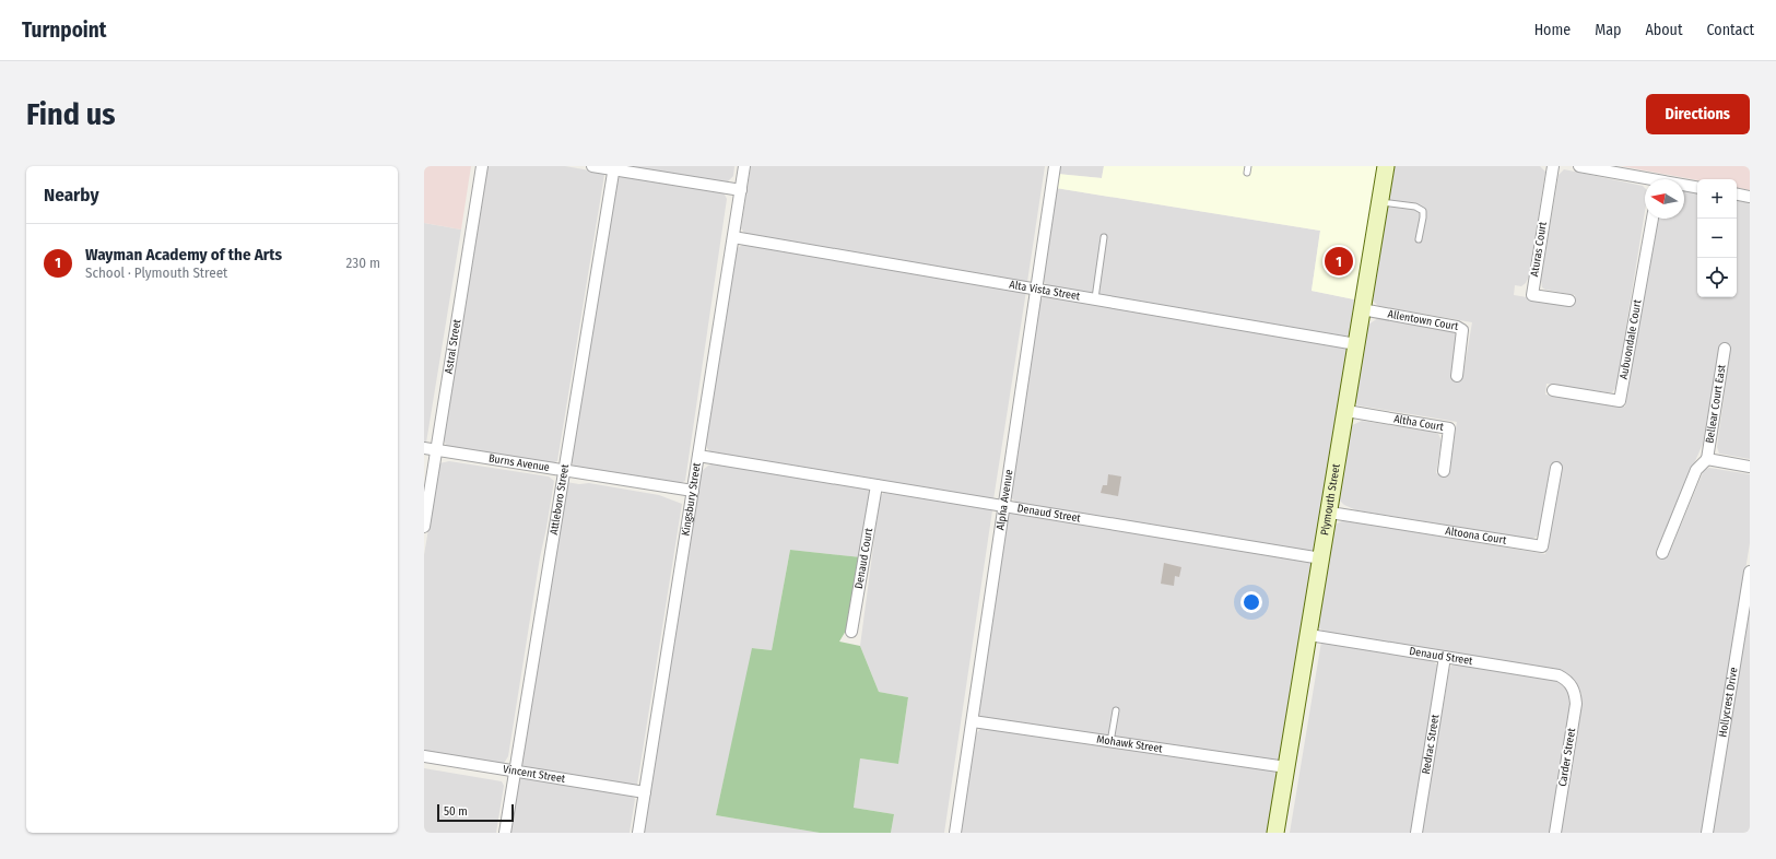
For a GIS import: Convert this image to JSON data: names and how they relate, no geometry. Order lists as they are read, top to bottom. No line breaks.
{"streets":{"street":["Aturas Court","Alta Vista Street","Allentown Court","Aubuondale Court","Astral Street","Bellear Court East","Altha Court","Burns Avenue","Attleboro Street","Kingsbury Street","Alpha Avenue","Plymouth Street","Denaud Street","Altoona Court","Denaud Court","Hollycrest Drive","Mohawk Street","Redrac Street","Carder Street","Vincent Street"]},"crossings":[["Alta Vista Street","Kingsbury Street"],["Alta Vista Street","Alpha Avenue"],["Alta Vista Street","Plymouth Street"],["Allentown Court","Plymouth Street"],["Astral Street","Burns Avenue"],["Altha Court","Plymouth Street"],["Burns Avenue","Attleboro Street"],["Burns Avenue","Kingsbury Street"],["Attleboro Street","Vincent Street"],["Kingsbury Street","Denaud Street"],["Kingsbury Street","Vincent Street"],["Alpha Avenue","Denaud Street"],["Alpha Avenue","Mohawk Street"],["Plymouth Street","Denaud Street"],["Plymouth Street","Altoona Court"],["Plymouth Street","Mohawk Street"],["Denaud Street","Denaud Court"],["Denaud Street","Redrac Street"],["Denaud Street","Carder Street"]],"scale_bar":"50 m","north":"left","page":{"header":"Turnpoint","nav":["Home","Map","About","Contact"],"buttons":"Directions","title":"Find us","heading":"Nearby","map_buttons":["+","−"],"list":[{"mark":"1","name":"Wayman Academy of the Arts","note":"School · Plymouth Street","value":"230 m"}],"pins":"1","scale":"50 m"}}
